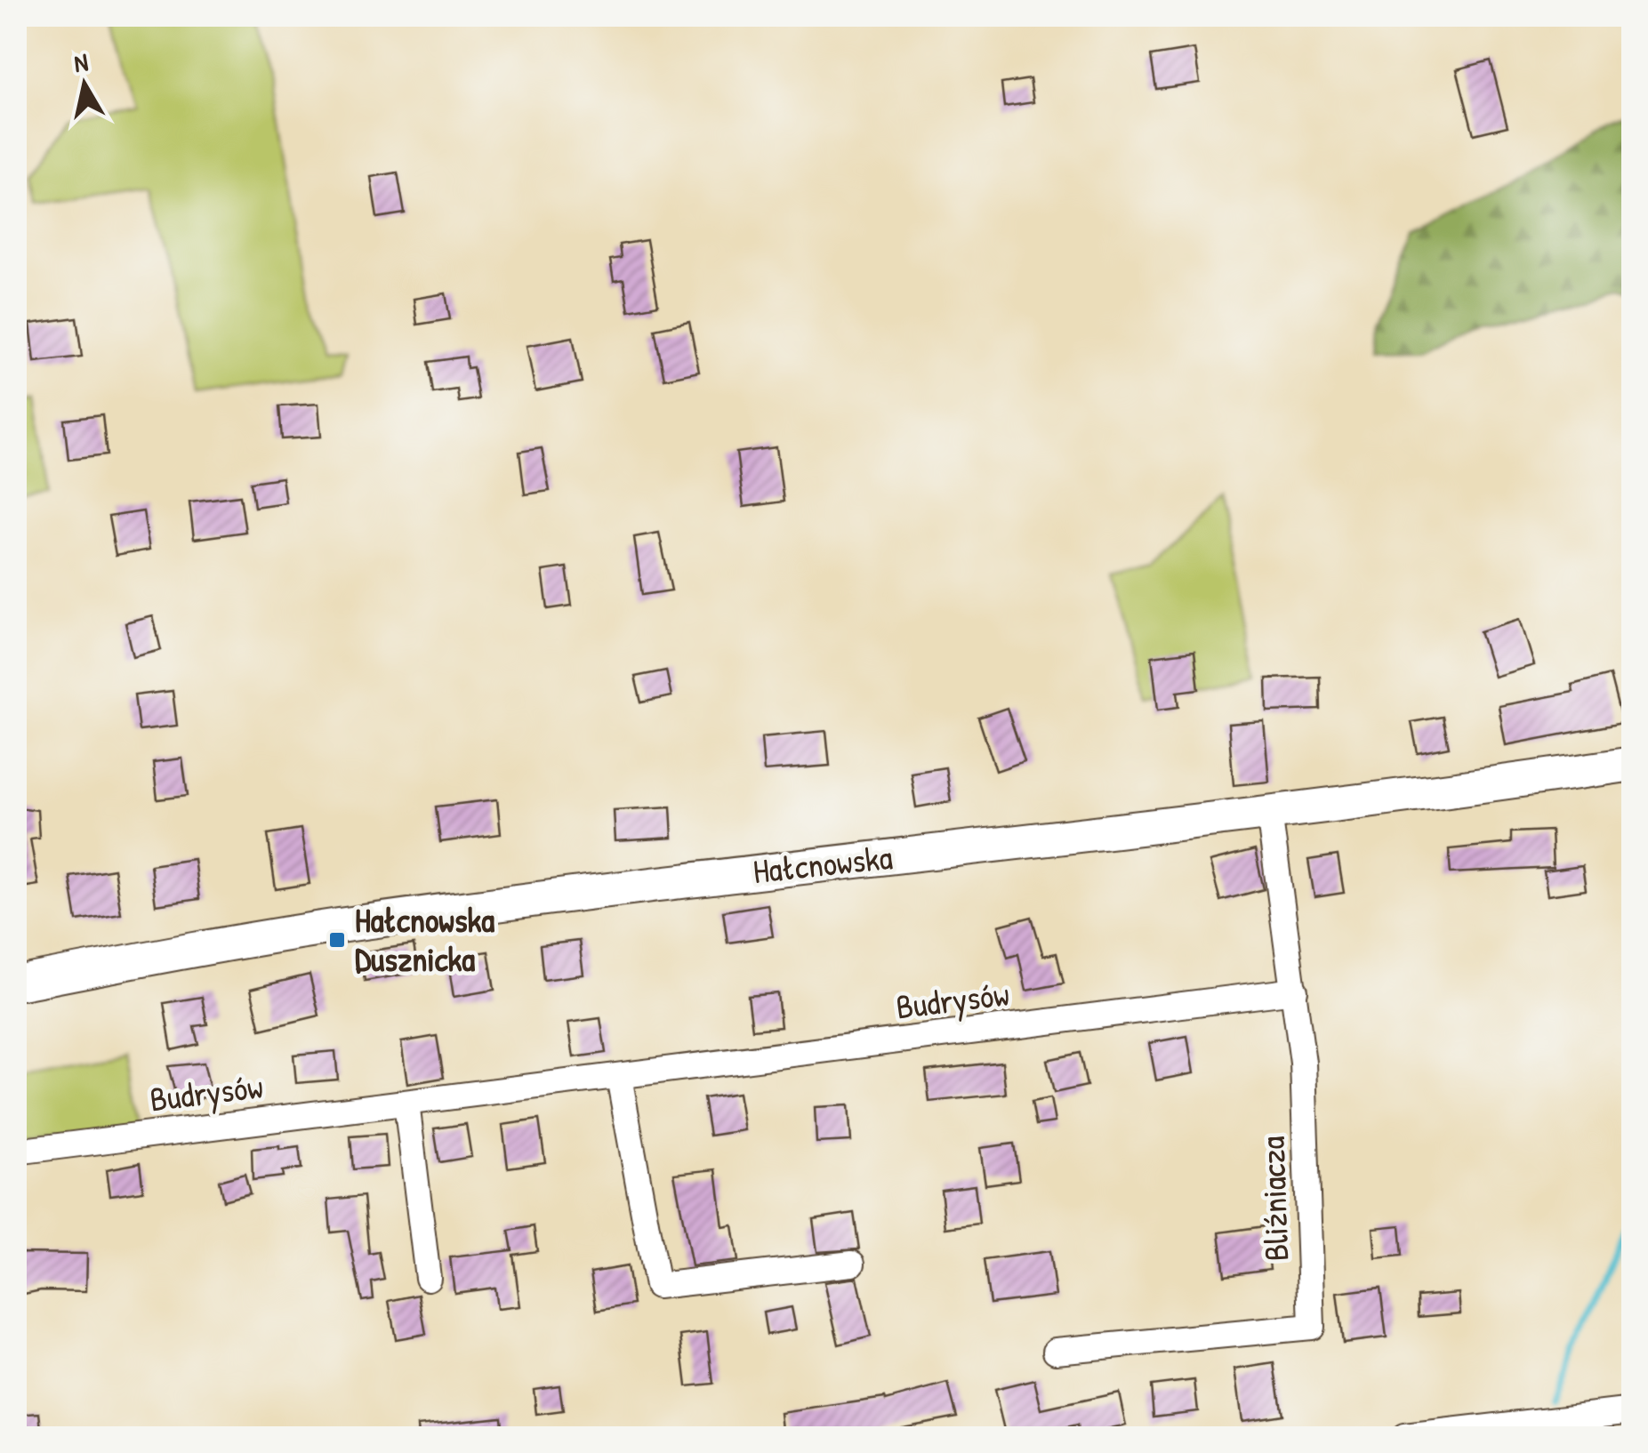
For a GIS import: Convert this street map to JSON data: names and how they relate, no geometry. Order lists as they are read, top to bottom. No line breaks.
{"streets":{"street":["Hałcnowska","Budrysów","Bliźniacza"]},"crossings":[["Hałcnowska","Bliźniacza"],["Budrysów","Bliźniacza"]],"places":{"transit":["Hałcnowska Dusznicka"]},"north":"top"}
